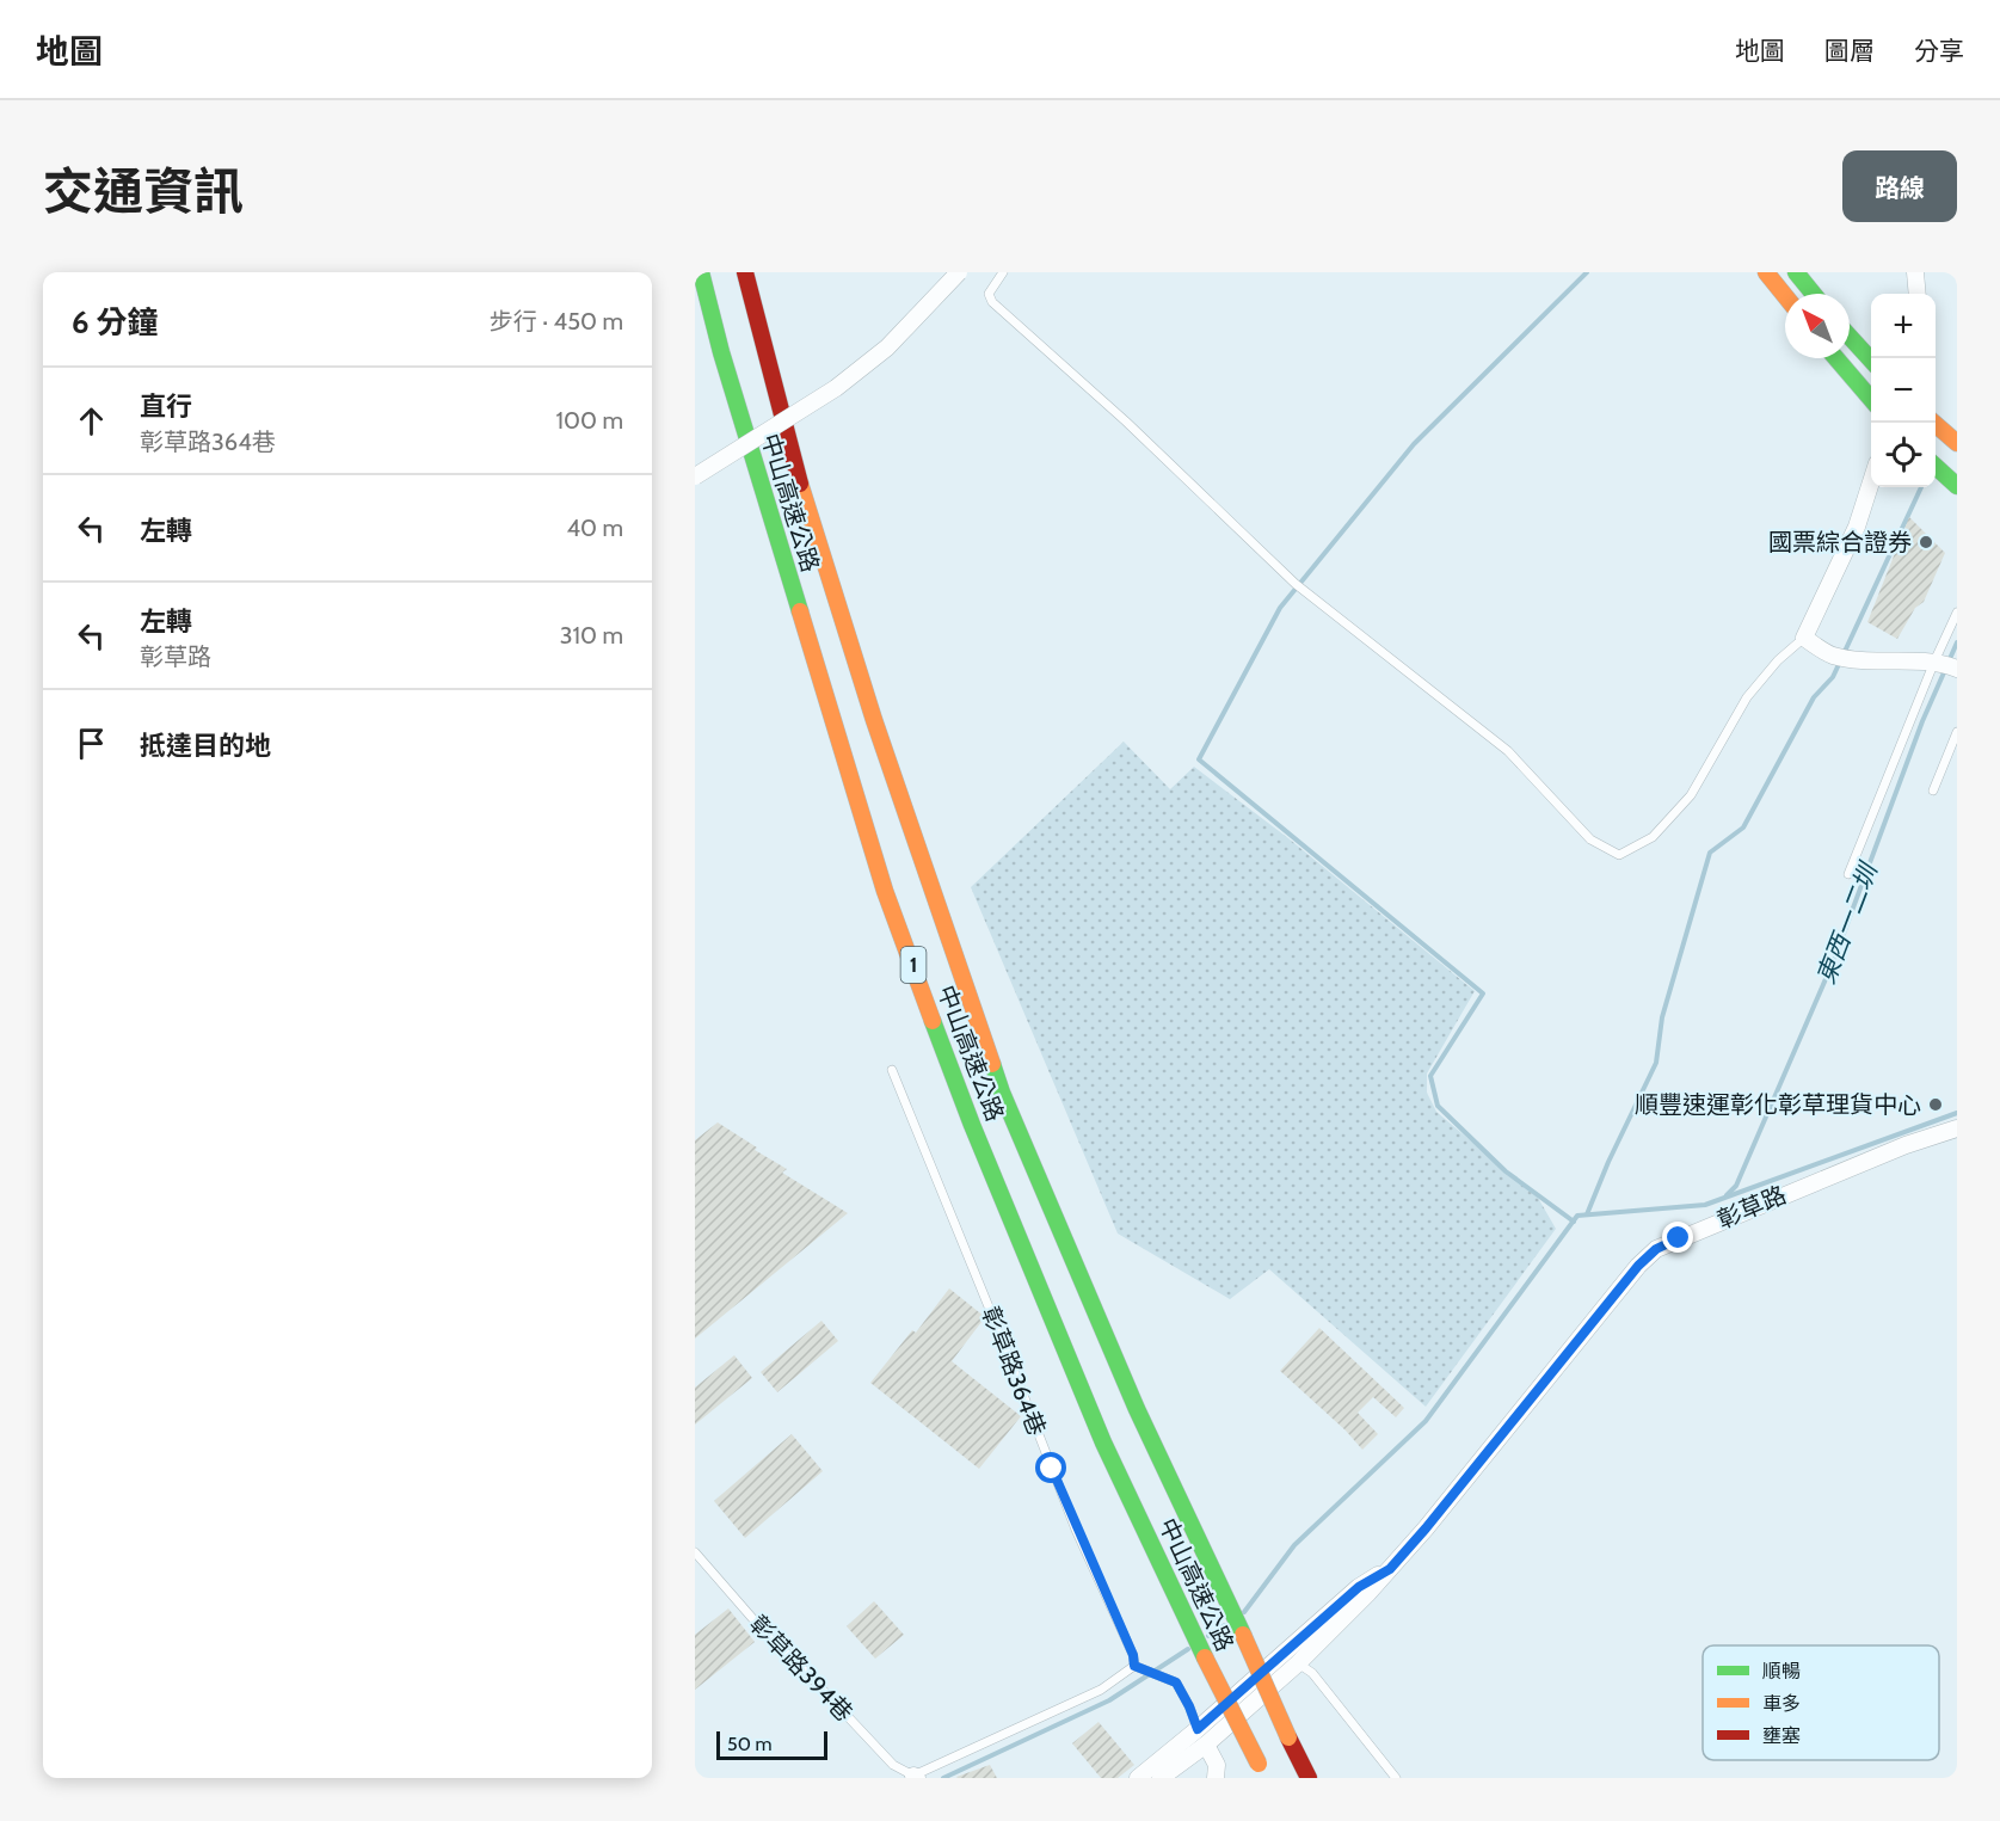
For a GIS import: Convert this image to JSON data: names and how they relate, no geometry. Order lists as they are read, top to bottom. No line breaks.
{"streets":{"main road":["中山高速公路","1"],"street":["彰草路"],"lane":["彰草路364巷","彰草路394巷"]},"water":["東西一二圳"],"places":["國票綜合證券","順豐速運彰化彰草理貨中心"],"legend":["順暢","車多","壅塞"],"scale_bar":"50 m","north":"top left","page":{"header":"地圖","nav":["地圖","圖層","分享"],"title":"交通資訊","buttons":"路線","heading":["6 分鐘","步行 · 450 m"],"map_buttons":["+","−"],"list":[["直行","彰草路364巷","100 m"],["左轉","40 m"],["左轉","彰草路","310 m"],"抵達目的地"],"scale":"50 m"}}
